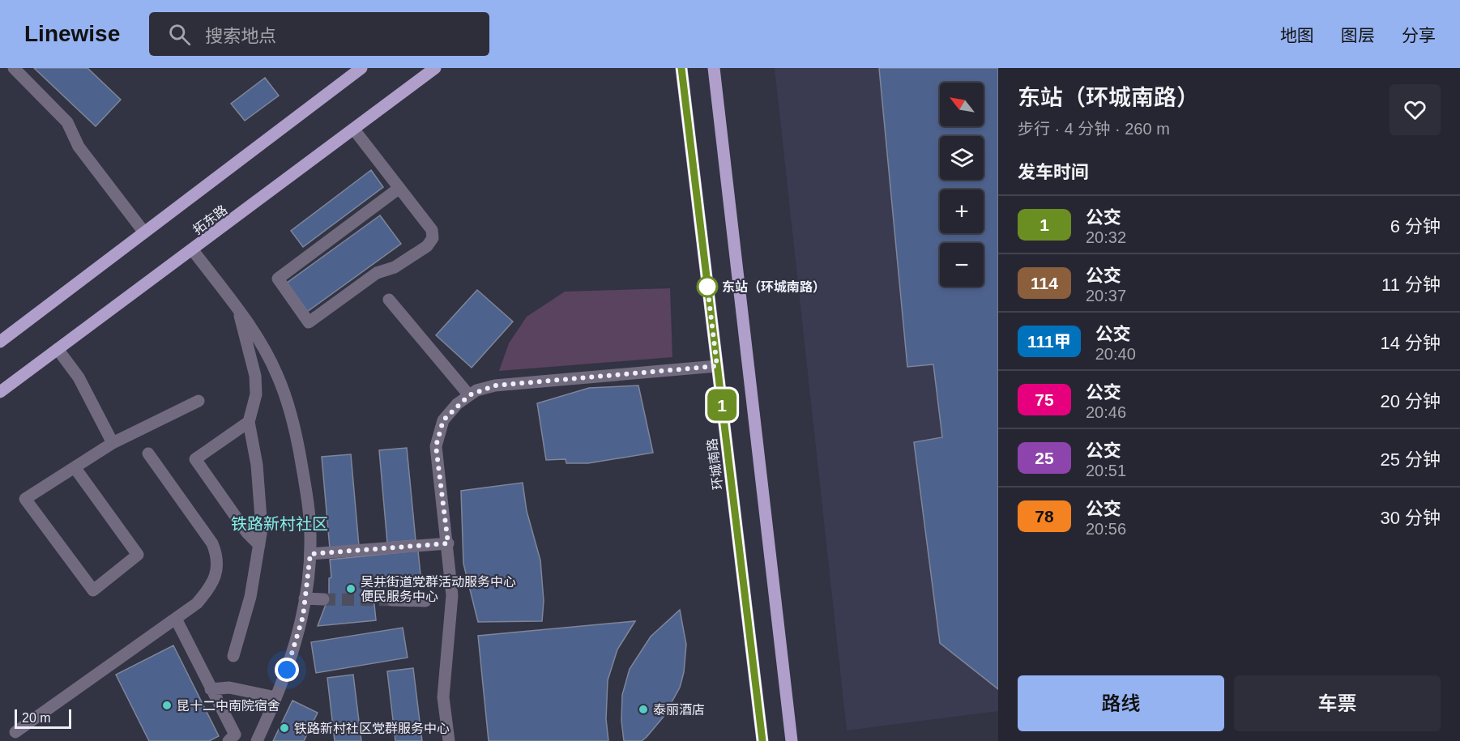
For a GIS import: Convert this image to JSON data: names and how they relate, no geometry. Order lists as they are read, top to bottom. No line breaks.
{"streets":{"main road":["拓东路","环城南路"]},"districts":["铁路新村社区"],"places":["东站（环城南路）","吴井街道党群活动服务中心 便民服务中心","昆十二中南院宿舍","泰丽酒店","铁路新村社区党群服务中心"],"lines":["bus line 1"],"scale_bar":"20 m","north":"top left","page":{"header":"Linewise","search":"搜索地点","nav":["地图","图层","分享"],"on_map":"1","heading":[["东站（环城南路）","步行 · 4 分钟 · 260 m"],"发车时间"],"map_buttons":["+","−"],"list":[{"mark":"1","name":"公交","note":"20:32","value":"6 分钟"},{"mark":"114","name":"公交","note":"20:37","value":"11 分钟"},{"mark":"111甲","name":"公交","note":"20:40","value":"14 分钟"},{"mark":"75","name":"公交","note":"20:46","value":"20 分钟"},{"mark":"25","name":"公交","note":"20:51","value":"25 分钟"},{"mark":"78","name":"公交","note":"20:56","value":"30 分钟"}],"buttons":["路线","车票"],"scale":"20 m"}}
